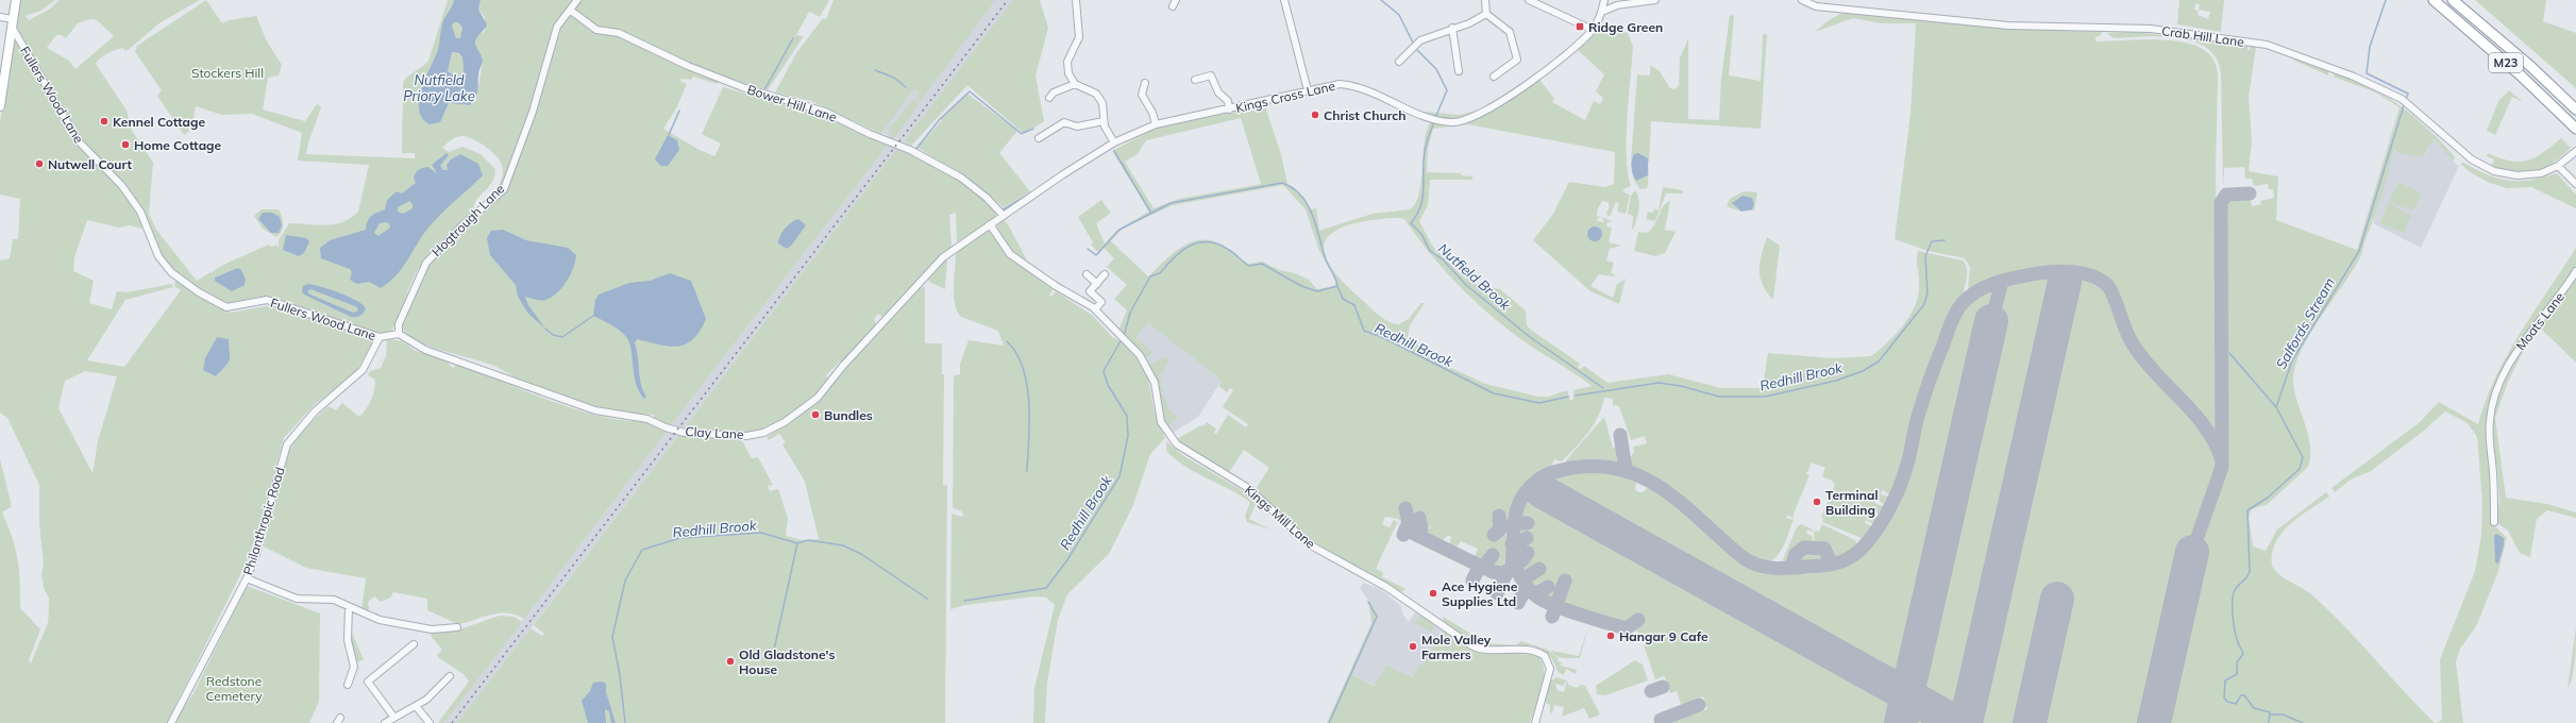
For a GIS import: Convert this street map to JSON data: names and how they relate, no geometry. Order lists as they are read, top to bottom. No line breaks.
{"streets":{"highway":["M23"],"street":["Crab Hill Lane","Fullers Wood Lane","Kings Cross Lane","Bower Hill Lane","Hogtrough Lane","Moats Lane","Clay Lane","Kings Mill Lane","Philanthropic Road"]},"crossings":[["Fullers Wood Lane","Hogtrough Lane"],["Fullers Wood Lane","Clay Lane"],["Fullers Wood Lane","Philanthropic Road"],["Kings Cross Lane","Bower Hill Lane"],["Kings Cross Lane","Clay Lane"],["Kings Cross Lane","Kings Mill Lane"],["Bower Hill Lane","Hogtrough Lane"],["Hogtrough Lane","Clay Lane"],["Clay Lane","Kings Mill Lane"]],"water":["Nutfield Priory Lake","Nutfield Brook","Salfords Stream","Redhill Brook"],"parks":["Stockers Hill","Redstone Cemetery"],"places":{"transit":["Ridge Green"],"other":["Christ Church","Kennel Cottage","Home Cottage","Nutwell Court","Bundles","Terminal Building","Ace Hygiene Supplies Ltd","Hangar 9 Cafe","Mole Valley Farmers","Old Gladstone's House"]}}
